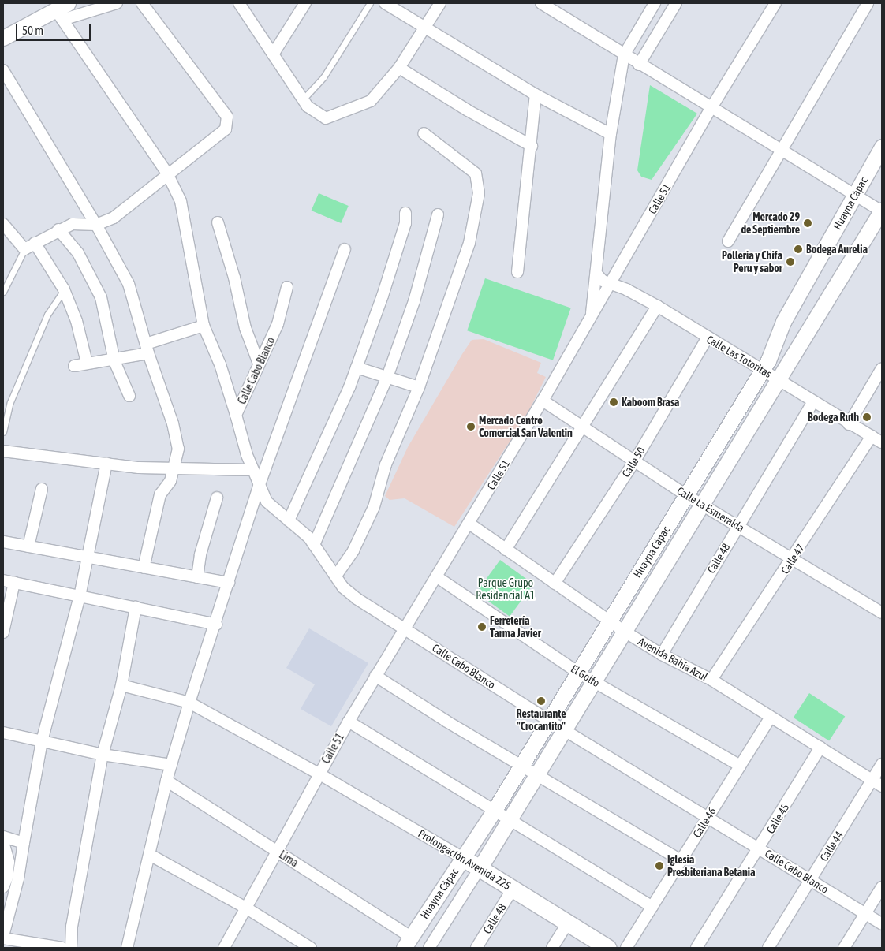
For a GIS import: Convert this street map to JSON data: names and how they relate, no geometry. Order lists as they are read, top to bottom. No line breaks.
{"streets":{"main road":["Huayna Cápac","Prolongación Avenida 225"],"street":["Calle 51","Calle Las Totoritas","Calle Cabo Blanco","Calle 50","Calle La Esmeralda","Calle 48","Calle 47","Avenida Bahía Azul","El Golfo","Calle 45","Calle 46","Calle 44","Lima"]},"crossings":[["Calle 51","Calle Las Totoritas"],["Calle 51","Calle Cabo Blanco"],["Calle 51","Calle La Esmeralda"],["Calle 51","Avenida Bahía Azul"],["Calle 51","El Golfo"],["Calle 51","Lima"],["Calle 51","Prolongación Avenida 225"],["Huayna Cápac","Calle Las Totoritas"],["Huayna Cápac","Calle Cabo Blanco"],["Huayna Cápac","Calle La Esmeralda"],["Huayna Cápac","Avenida Bahía Azul"],["Huayna Cápac","El Golfo"],["Huayna Cápac","Lima"],["Huayna Cápac","Prolongación Avenida 225"],["Calle Las Totoritas","Calle 50"],["Calle Las Totoritas","Calle 48"],["Calle Las Totoritas","Calle 47"],["Calle Cabo Blanco","Calle 45"],["Calle Cabo Blanco","Calle 46"],["Calle Cabo Blanco","Calle 44"],["Calle 50","Calle La Esmeralda"],["Calle 50","Avenida Bahía Azul"],["Calle La Esmeralda","Calle 48"],["Calle La Esmeralda","Calle 47"],["Calle 48","Avenida Bahía Azul"],["Calle 48","Prolongación Avenida 225"],["Calle 47","Avenida Bahía Azul"],["Avenida Bahía Azul","Calle 45"],["Avenida Bahía Azul","Calle 46"],["Avenida Bahía Azul","Calle 44"],["El Golfo","Calle 46"]],"parks":["Parque Grupo Residencial A1"],"places":["Mercado 29 de Septiembre","Bodega Aurelia","Polleria y Chifa Peru y sabor","Kaboom Brasa","Bodega Ruth","Mercado Centro Comercial San Valentin","Ferretería Tarma Javier","Restaurante \"Crocantito\"","Iglesia Presbiteriana Betania"],"scale_bar":"50 m"}
